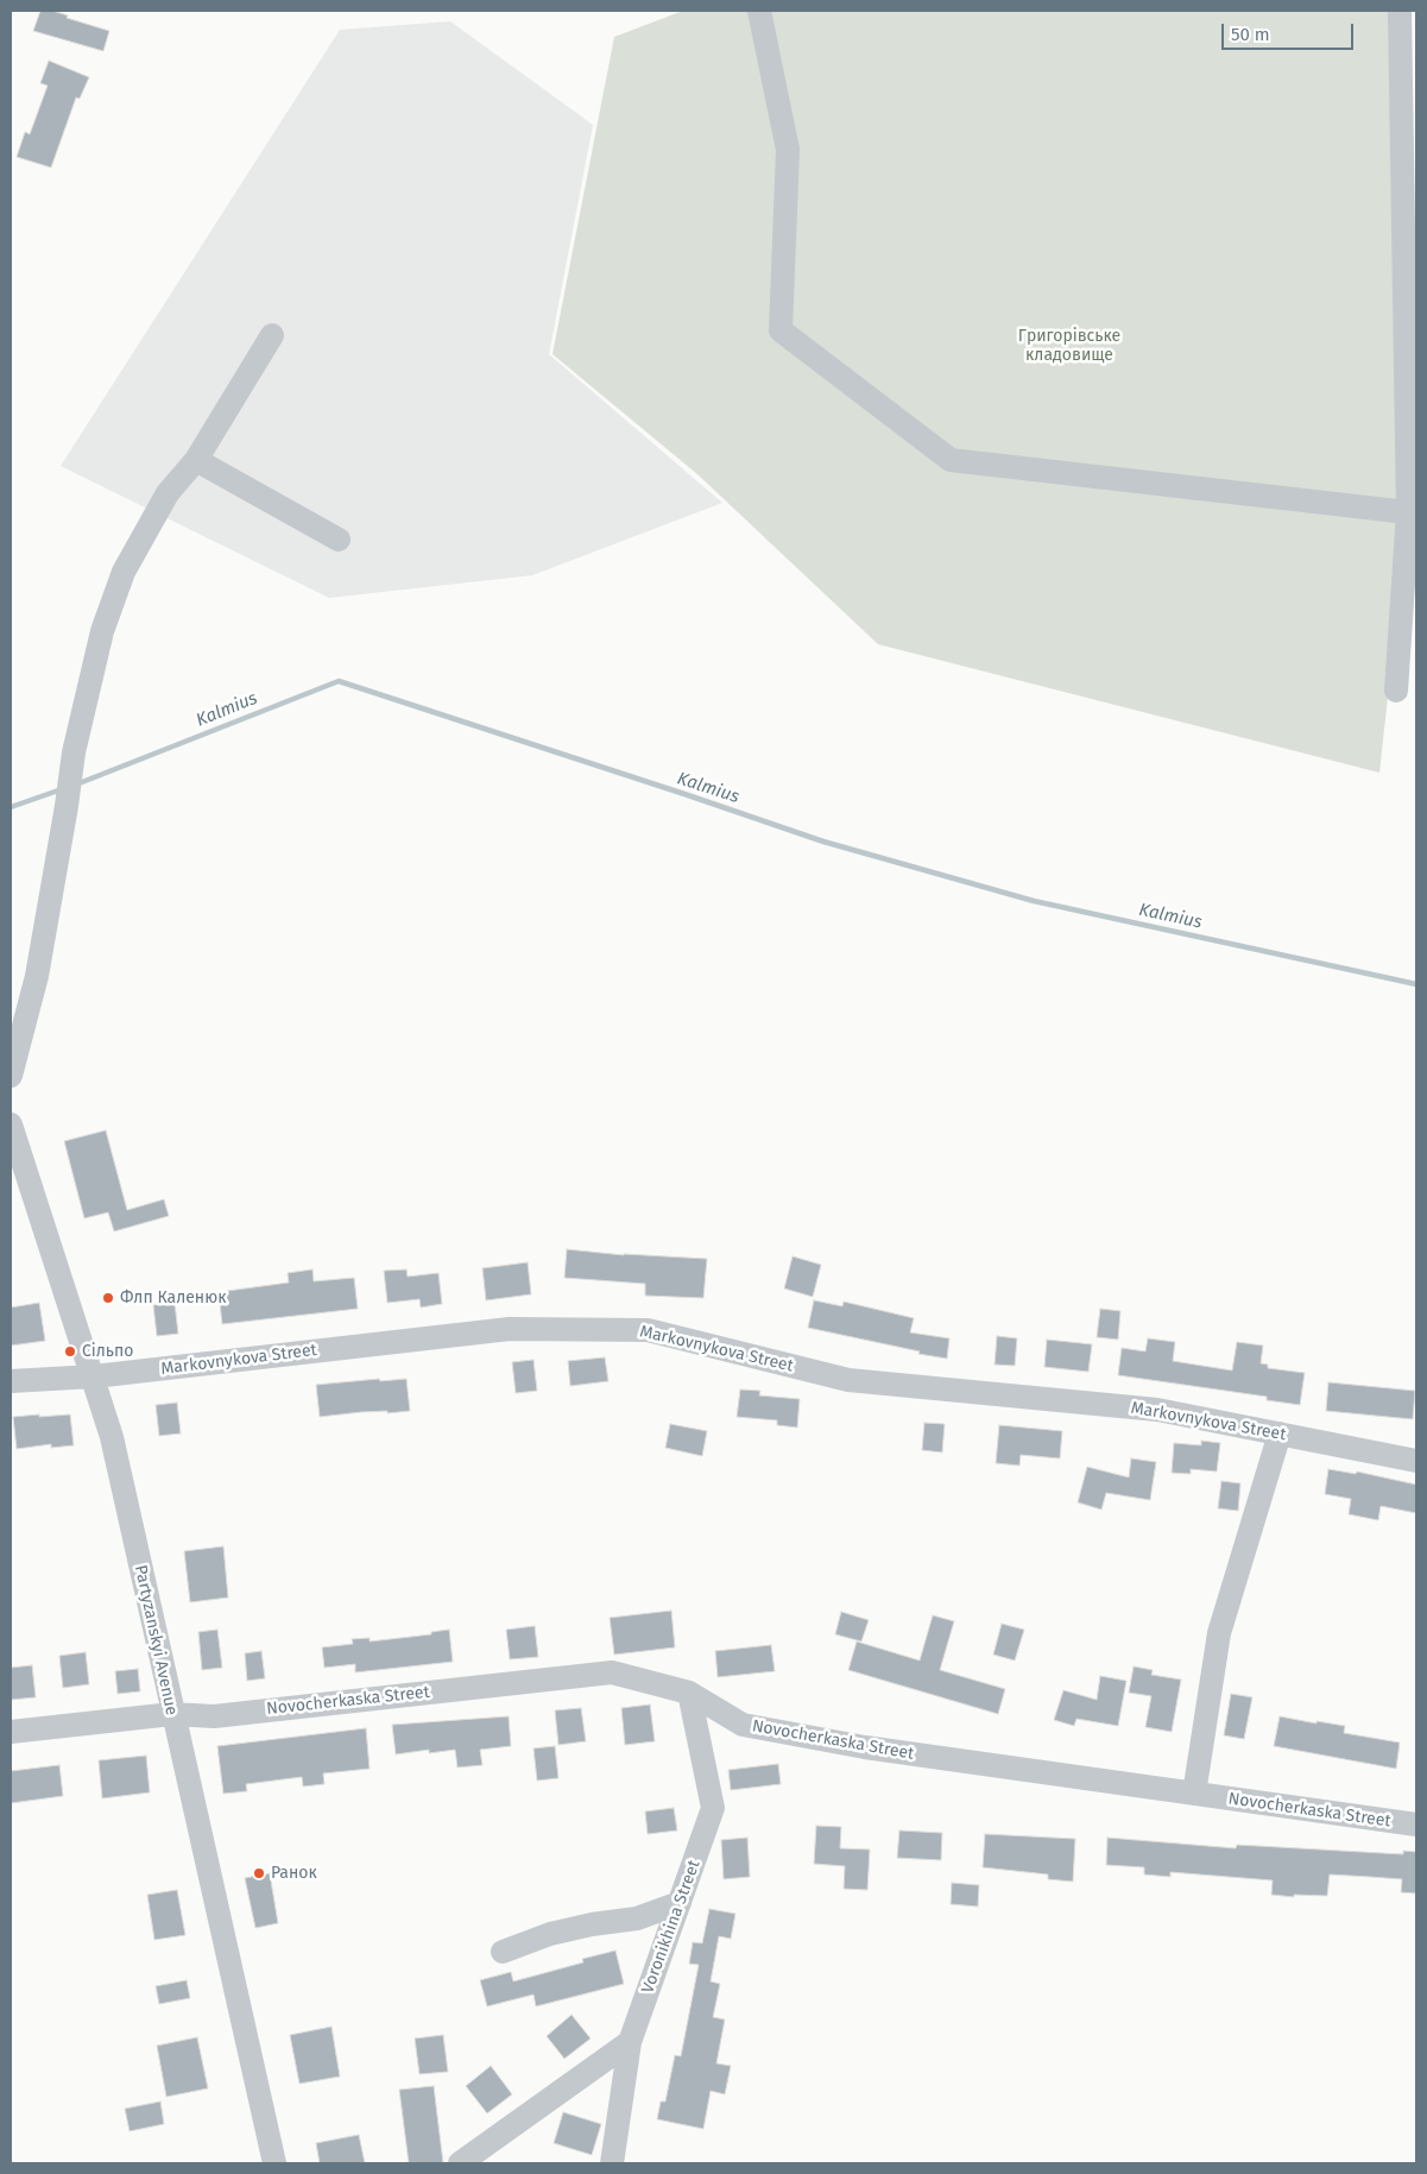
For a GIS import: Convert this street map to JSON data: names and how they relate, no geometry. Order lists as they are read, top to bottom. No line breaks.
{"streets":{"street":["Markovnykova Street","Partyzanskyi Avenue","Novocherkaska Street","Voronikhina Street"]},"crossings":[["Markovnykova Street","Partyzanskyi Avenue"],["Partyzanskyi Avenue","Novocherkaska Street"],["Novocherkaska Street","Voronikhina Street"]],"water":["Kalmius"],"parks":["Григорівське кладовище"],"places":["Флп Каленюк","Сільпо","Ранок"],"scale_bar":"50 m"}
